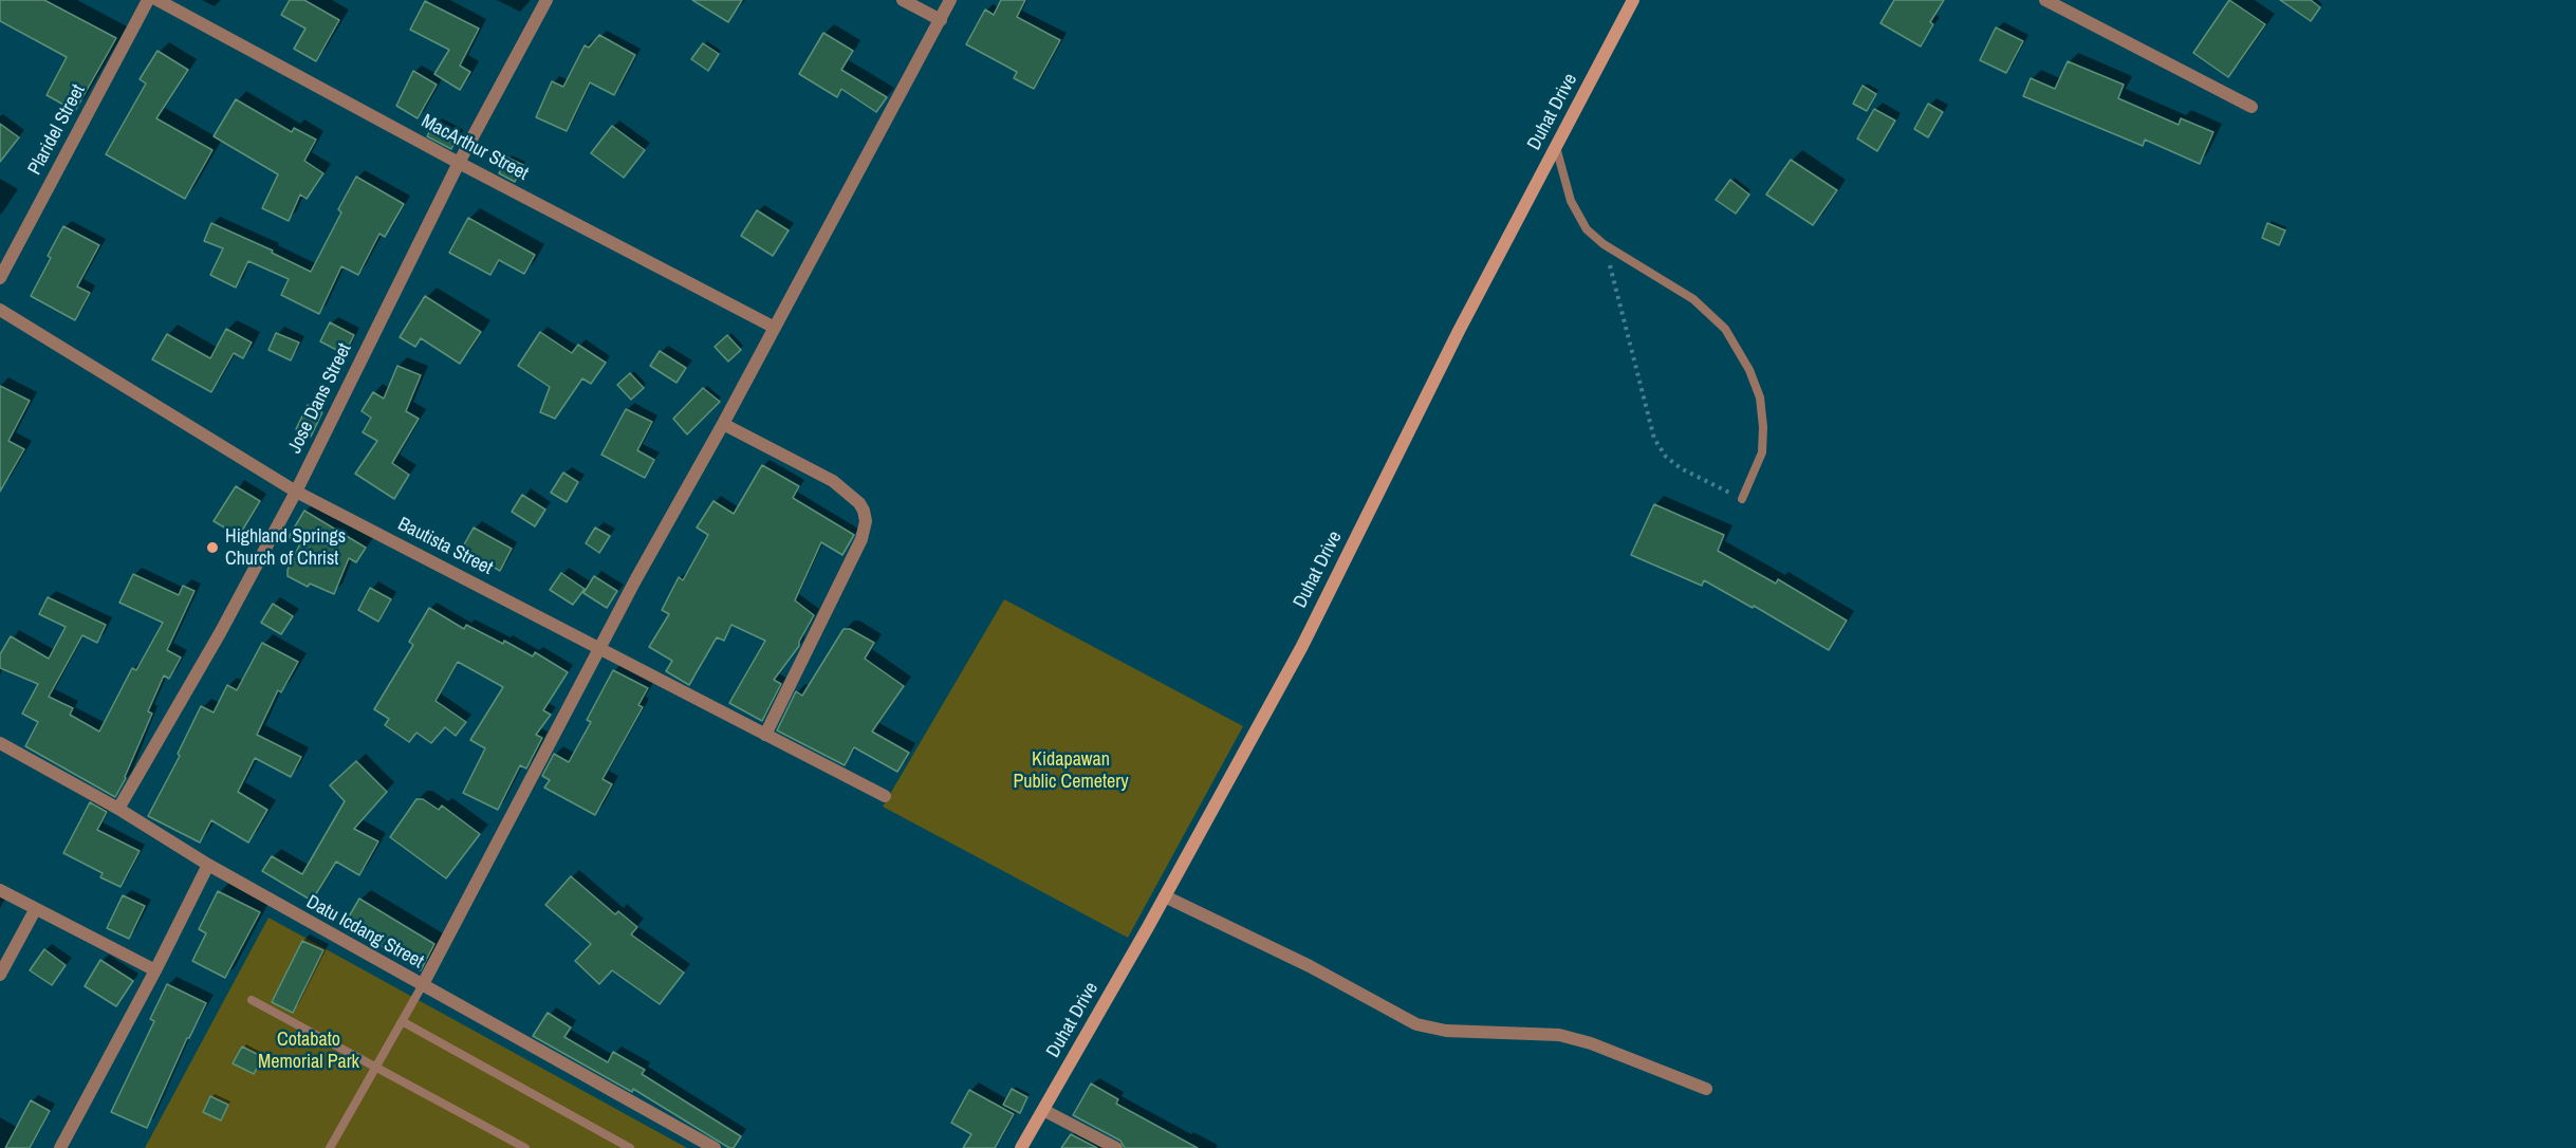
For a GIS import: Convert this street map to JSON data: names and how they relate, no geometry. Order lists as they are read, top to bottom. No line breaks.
{"streets":{"street":["Duhat Drive","Plaridel Street","MacArthur Street","Jose Dans Street","Bautista Street","Datu Icdang Street"]},"crossings":[["MacArthur Street","Jose Dans Street"],["Jose Dans Street","Bautista Street"],["Jose Dans Street","Datu Icdang Street"]],"parks":["Kidapawan Public Cemetery","Cotabato Memorial Park"],"places":["Highland Springs Church of Christ"]}
